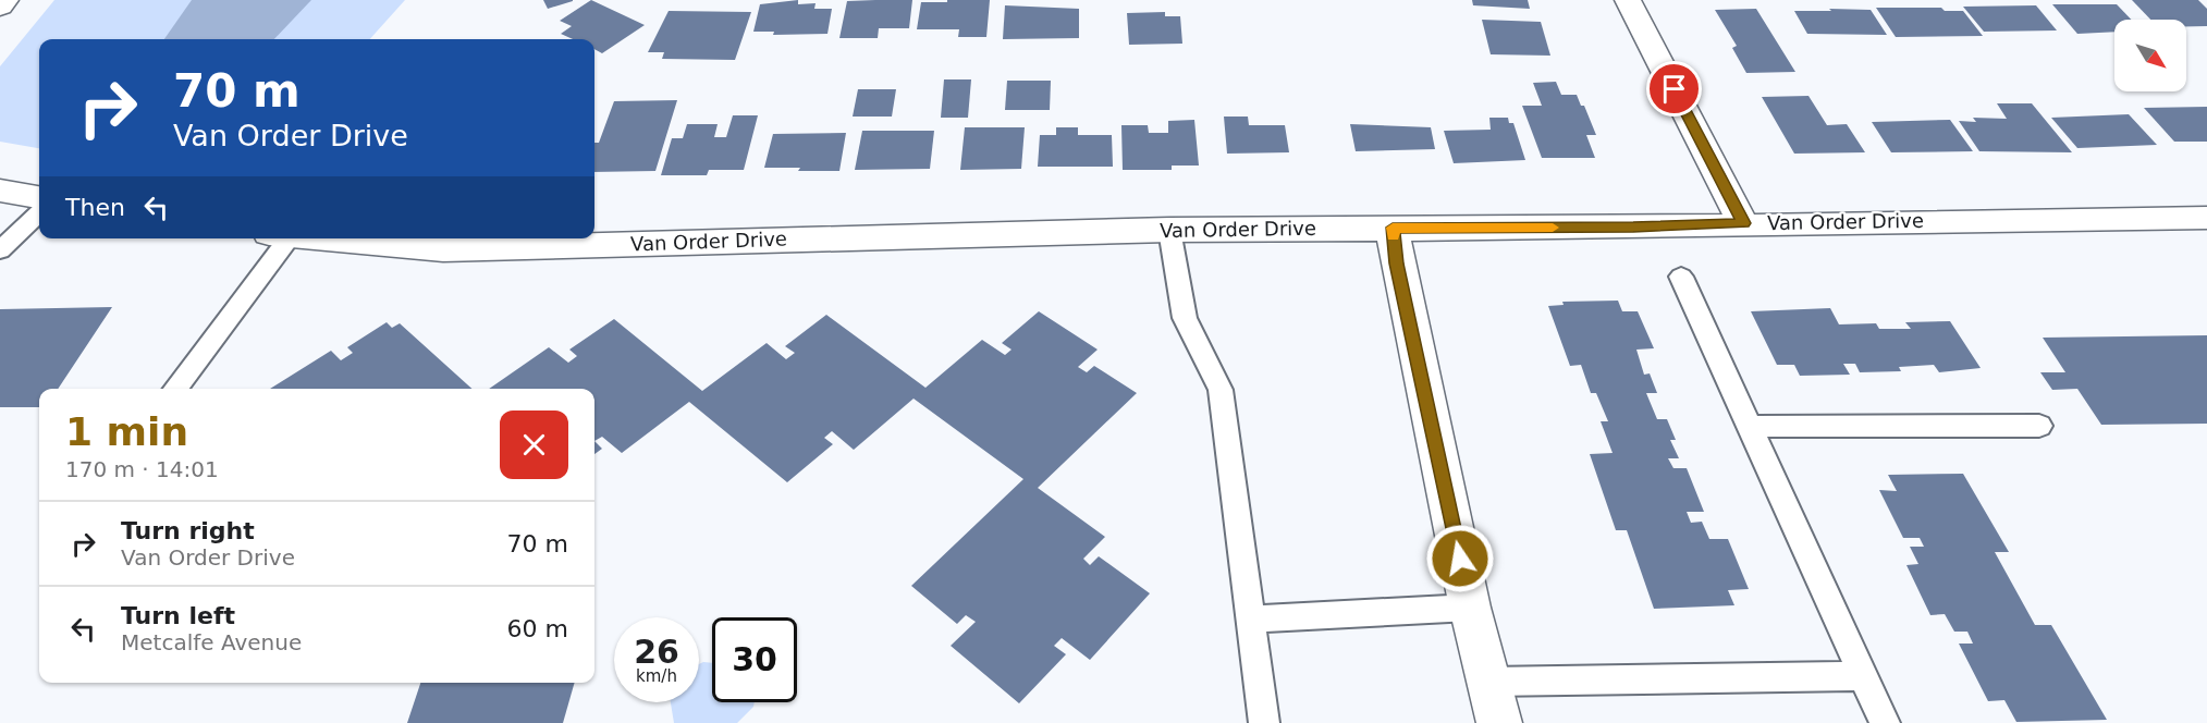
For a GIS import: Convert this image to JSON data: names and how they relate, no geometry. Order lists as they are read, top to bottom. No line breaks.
{"streets":{"street":["Van Order Drive"]},"north":"bottom right","page":{"turn":["70 m","Van Order Drive"],"then":"Then","heading":["1 min","170 m · 14:01"],"list":[{"name":"Turn right","note":"Van Order Drive","value":"70 m"},{"name":"Turn left","note":"Metcalfe Avenue","value":"60 m"}],"speed":"26 km/h","limit":"30"}}
